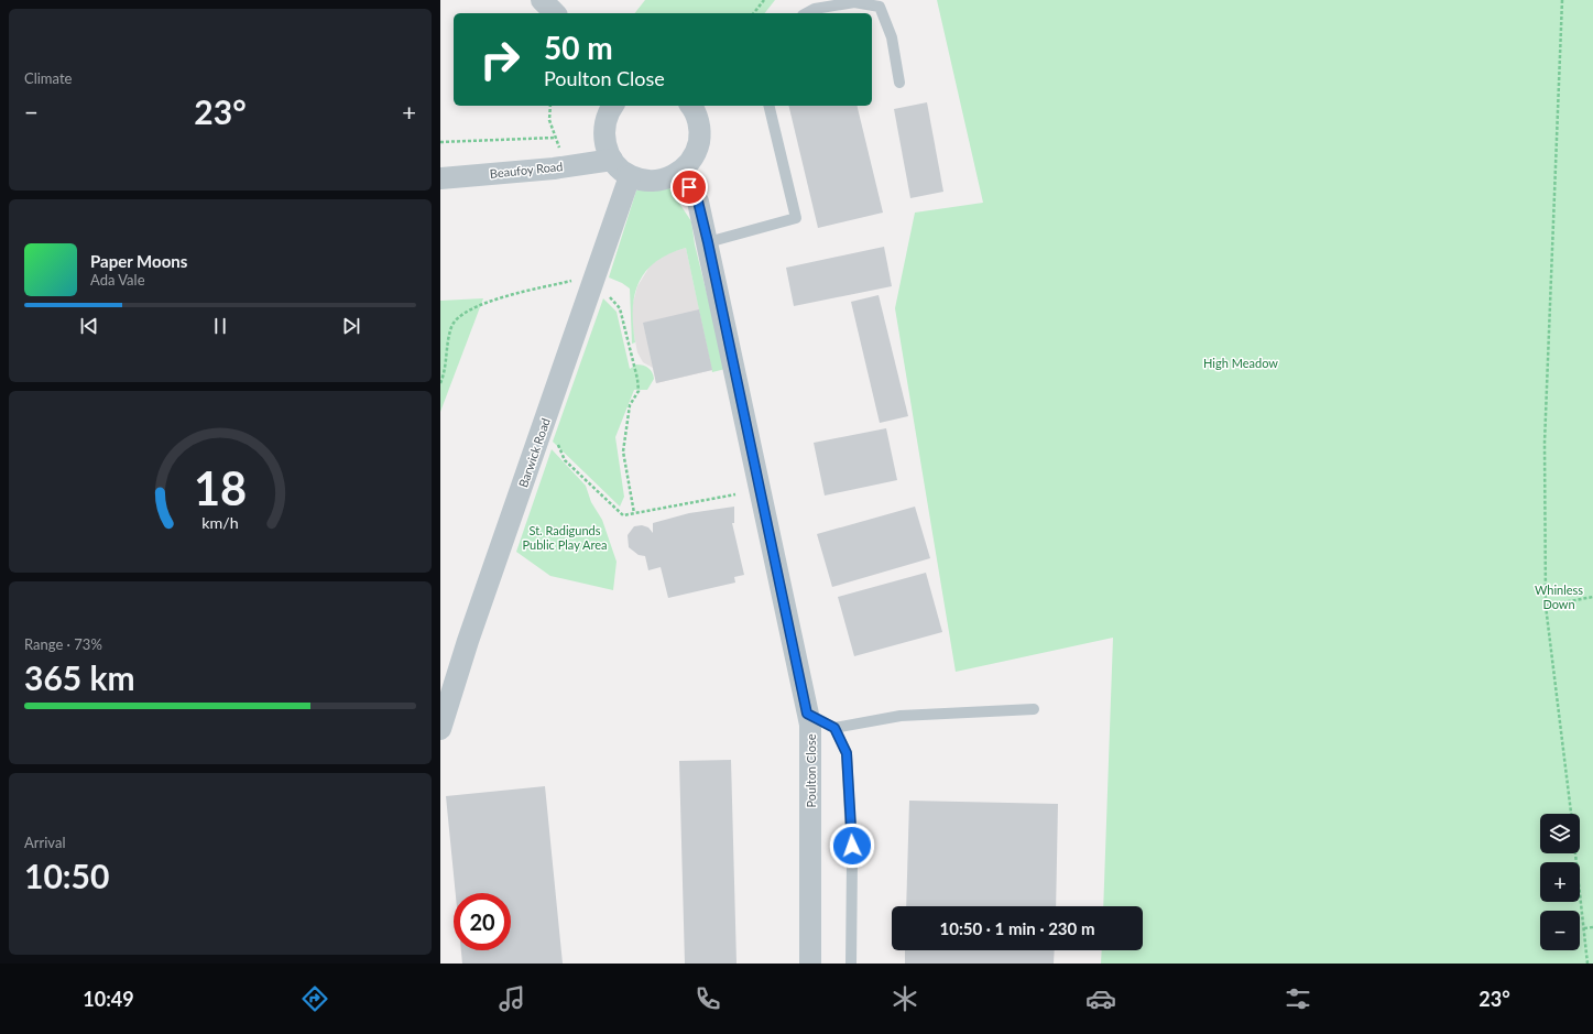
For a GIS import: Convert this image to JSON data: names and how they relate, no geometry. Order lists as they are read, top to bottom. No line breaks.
{"streets":{"street":["Beaufoy Road","Barwick Road","Poulton Close"]},"parks":["High Meadow","St. Radigunds Public Play Area","Whinless Down"],"page":{"tile":["Climate",["Range · 73%","365 km"],["Arrival","10:50"]],"turn":["50 m","Poulton Close"],"heat":["−","23°","+"],"song":["Paper Moons","Ada Vale"],"map_buttons":["+","−"],"limit":"20","trip":"10:50 · 1 min · 230 m","tabs":["10:49","23°"],"gauge":["18","km/h"]}}
